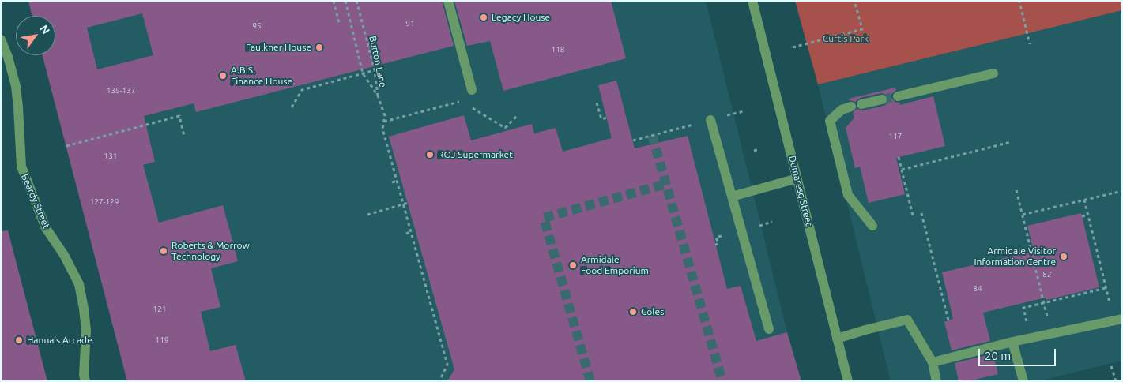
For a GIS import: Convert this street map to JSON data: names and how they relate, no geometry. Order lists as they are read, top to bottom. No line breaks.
{"streets":{"street":["Dumaresq Street","Beardy Street"],"path":["Burton Lane"]},"parks":["Curtis Park"],"places":["Legacy House","Faulkner House","A.B.S. Finance House","ROJ Supermarket","Roberts & Morrow Technology","Armidale Visitor Information Centre","Armidale Food Emporium","Coles","Hanna's Arcade"],"house_numbers":["91","95","118","135-137","117","131","127-129","82","84","121","119"],"scale_bar":"20 m","north":"top right"}
